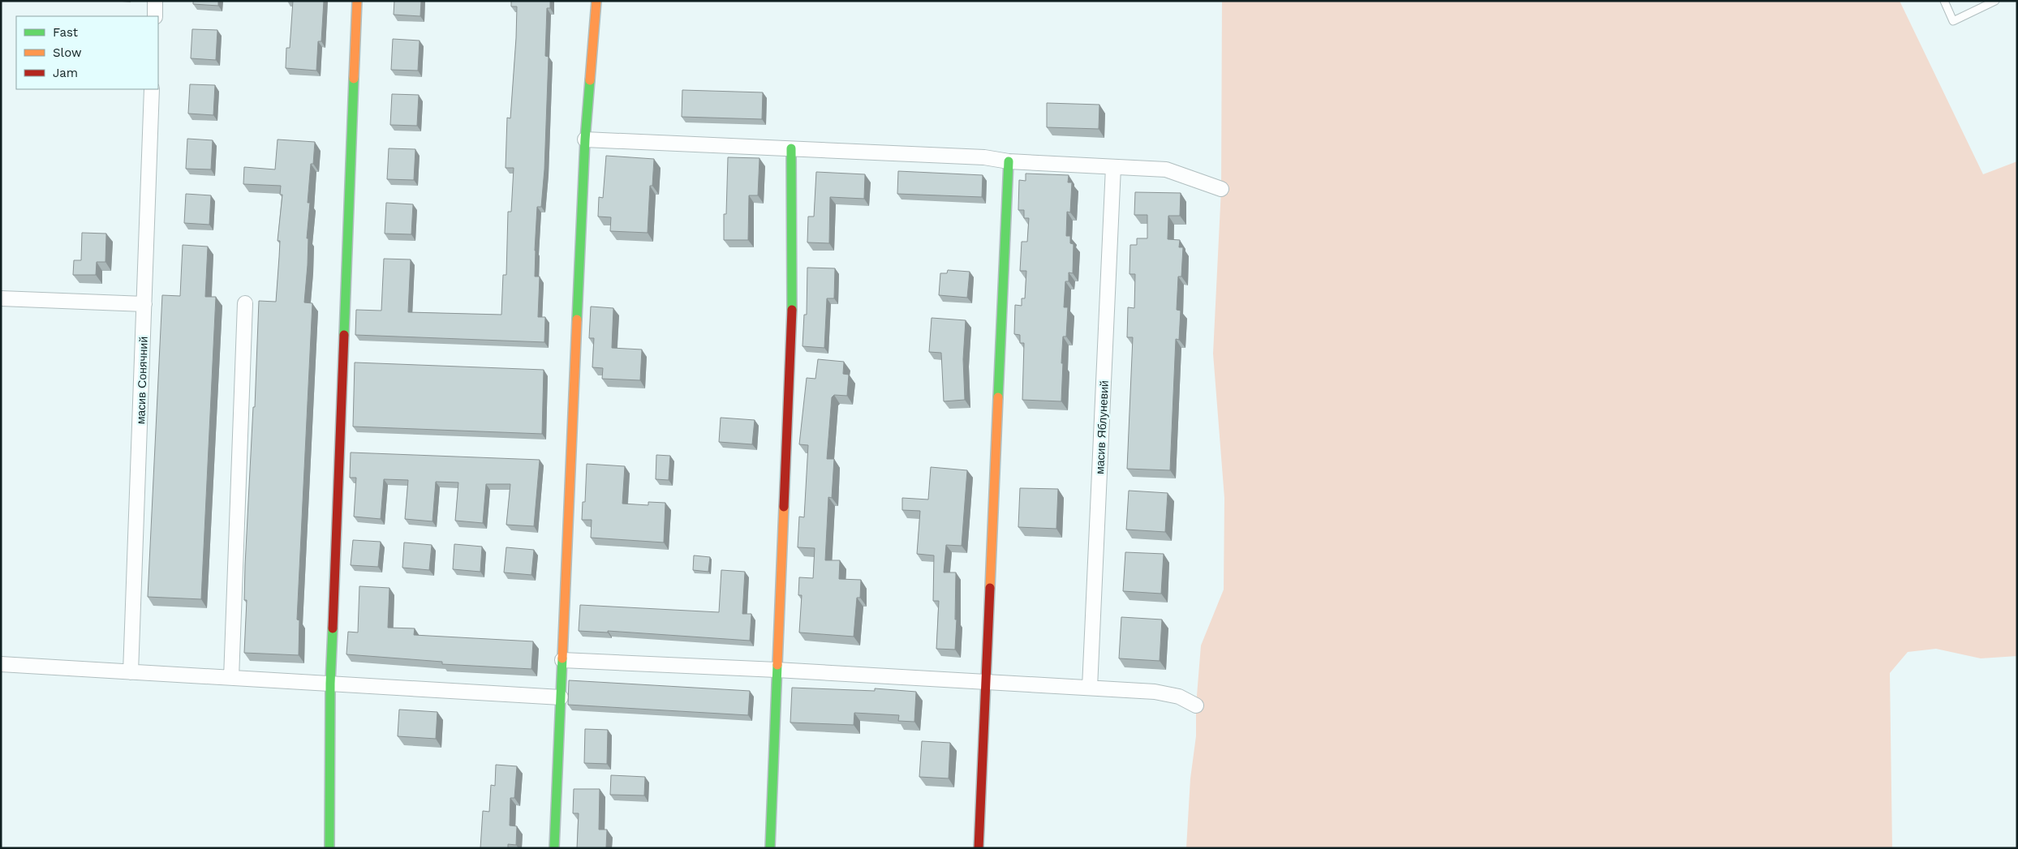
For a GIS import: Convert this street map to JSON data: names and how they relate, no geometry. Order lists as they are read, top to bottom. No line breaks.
{"streets":{"street":["масив Сонячний","масив Яблуневий"]},"legend":["Fast","Slow","Jam"]}
